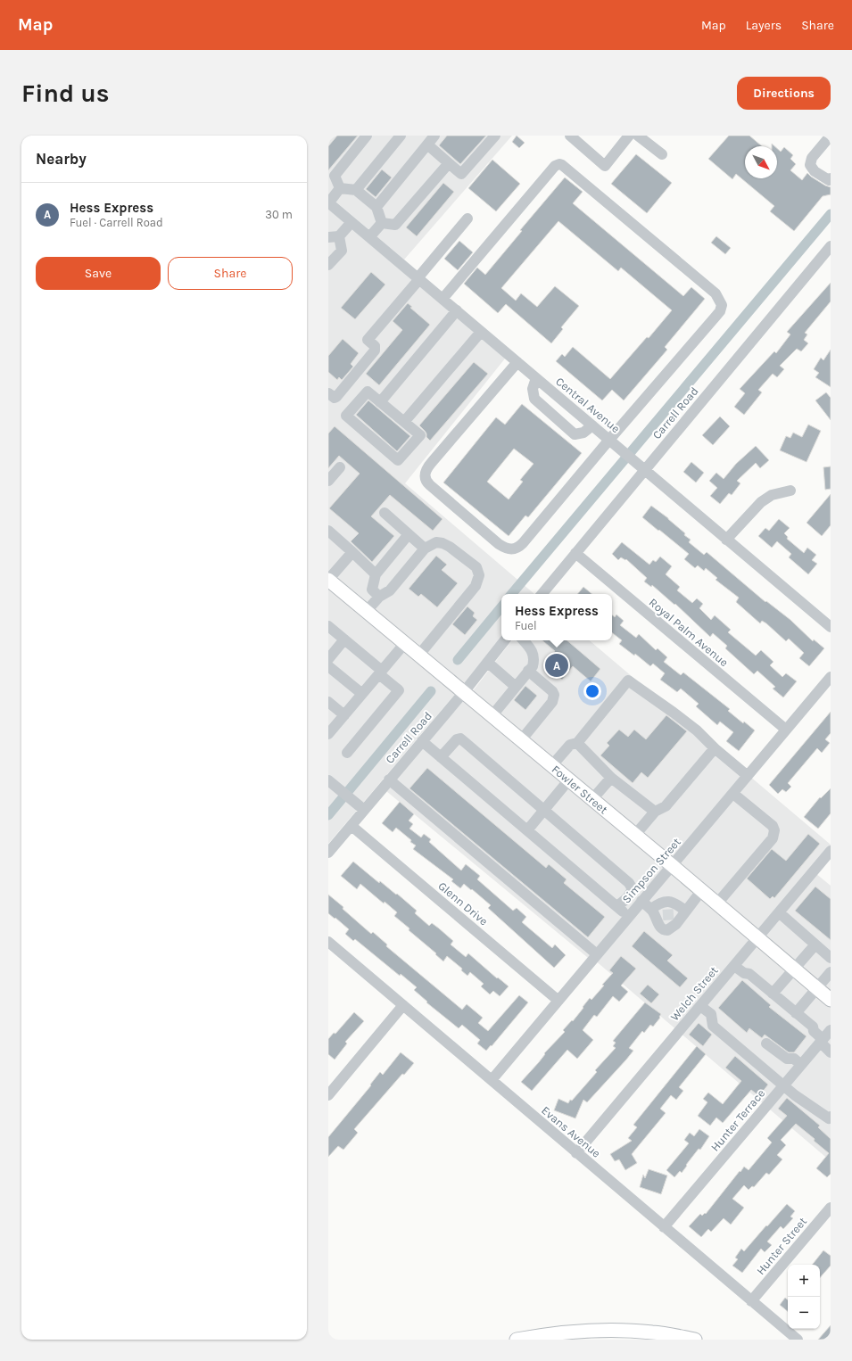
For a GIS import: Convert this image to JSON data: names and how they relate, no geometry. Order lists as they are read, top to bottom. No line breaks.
{"streets":{"main road":["Fowler Street"],"street":["Central Avenue","Carrell Road","Royal Palm Avenue","Simpson Street","Glenn Drive","Welch Street","Hunter Terrace","Evans Avenue","Hunter Street"]},"crossings":[["Central Avenue","Carrell Road"],["Carrell Road","Royal Palm Avenue"],["Carrell Road","Fowler Street"],["Carrell Road","Glenn Drive"],["Royal Palm Avenue","Simpson Street"],["Fowler Street","Simpson Street"],["Fowler Street","Welch Street"],["Simpson Street","Glenn Drive"],["Simpson Street","Evans Avenue"],["Welch Street","Evans Avenue"],["Hunter Terrace","Evans Avenue"],["Evans Avenue","Hunter Street"]],"north":"bottom right","page":{"header":"Map","nav":["Map","Layers","Share"],"buttons":["Directions",["Save","Share"]],"title":"Find us","heading":"Nearby","list":[{"mark":"A","name":"Hess Express","note":"Fuel · Carrell Road","value":"30 m"}],"popup":["Hess Express","Fuel"],"pins":"A","map_buttons":["+","−"]}}
